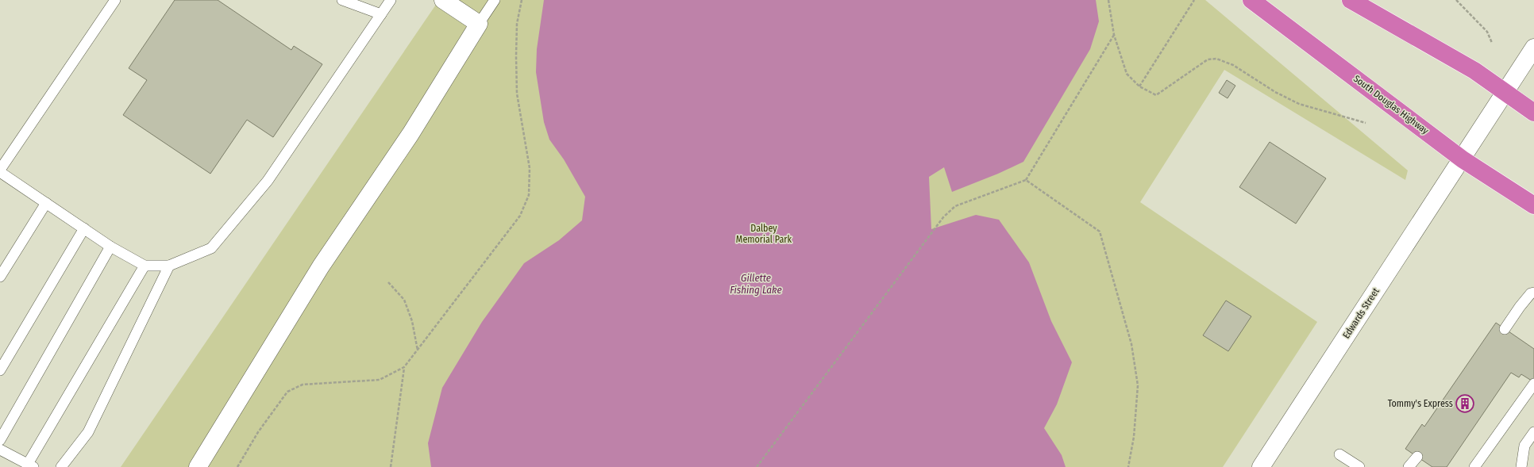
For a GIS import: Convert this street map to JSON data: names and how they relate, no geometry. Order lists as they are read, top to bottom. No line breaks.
{"streets":{"highway":["South Douglas Highway"],"street":["Edwards Street"]},"crossings":[["South Douglas Highway","Edwards Street"]],"water":["Gillette Fishing Lake"],"parks":["Dalbey Memorial Park"],"places":{"building":["Tommy's Express"]}}
